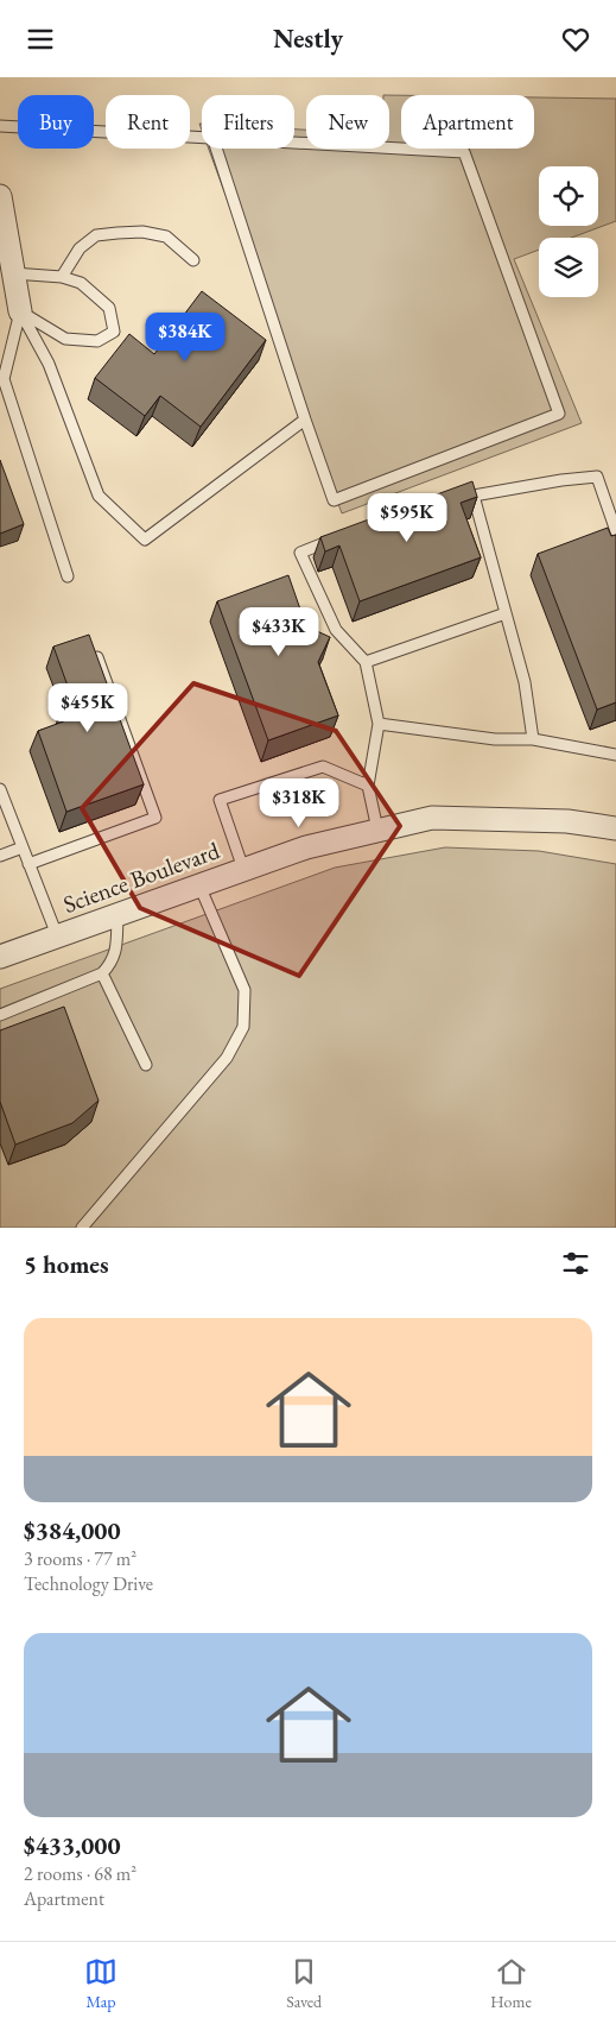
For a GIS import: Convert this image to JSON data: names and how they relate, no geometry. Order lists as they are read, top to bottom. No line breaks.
{"streets":{"street":["Science Boulevard"]},"page":{"header":"Nestly","chip":["Buy","Rent","Filters","New","Apartment"],"price":["$384K","$595K","$433K","$455K","$318K"],"heading":"5 homes","list":[{"name":"$384,000","note":"3 rooms · 77 m² · Technology Drive"},{"name":"$433,000","note":"2 rooms · 68 m² · Apartment"}],"tabs":["Map","Saved","Home"]}}
